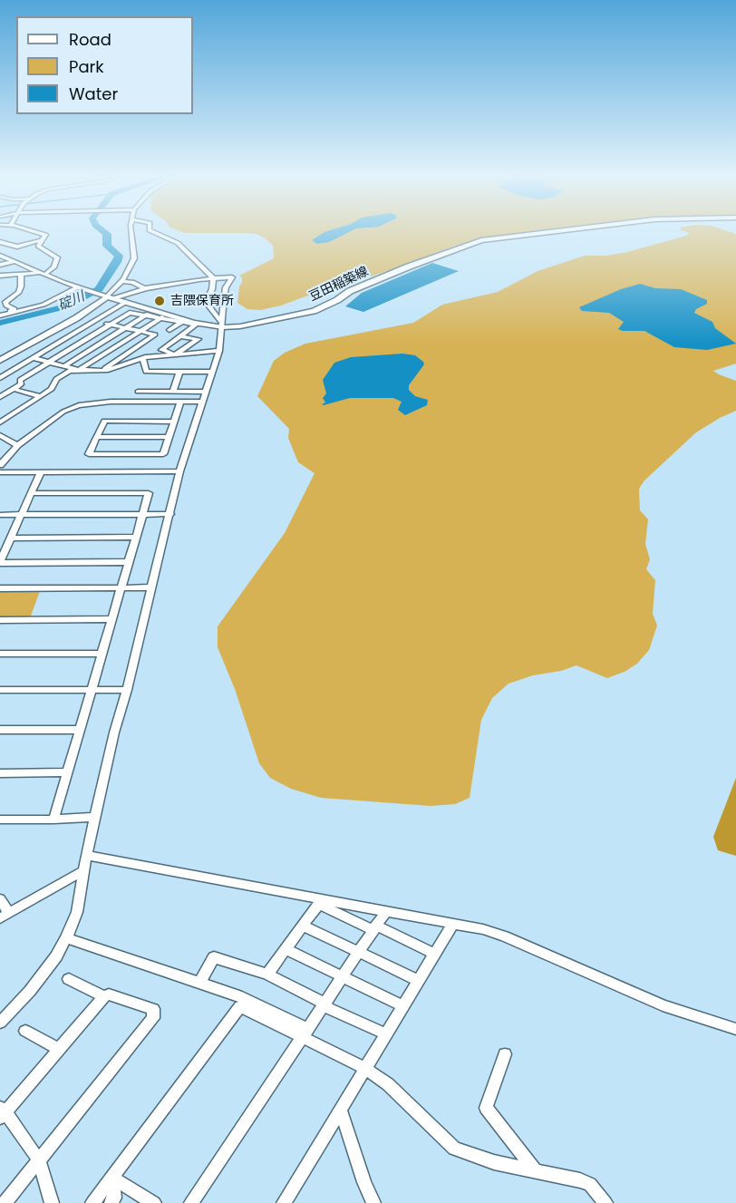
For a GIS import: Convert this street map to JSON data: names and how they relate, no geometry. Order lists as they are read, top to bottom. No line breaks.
{"streets":{"main road":["豆田稲築線"]},"water":["碇川"],"places":["吉隈保育所"],"legend":["Road","Park","Water"]}
